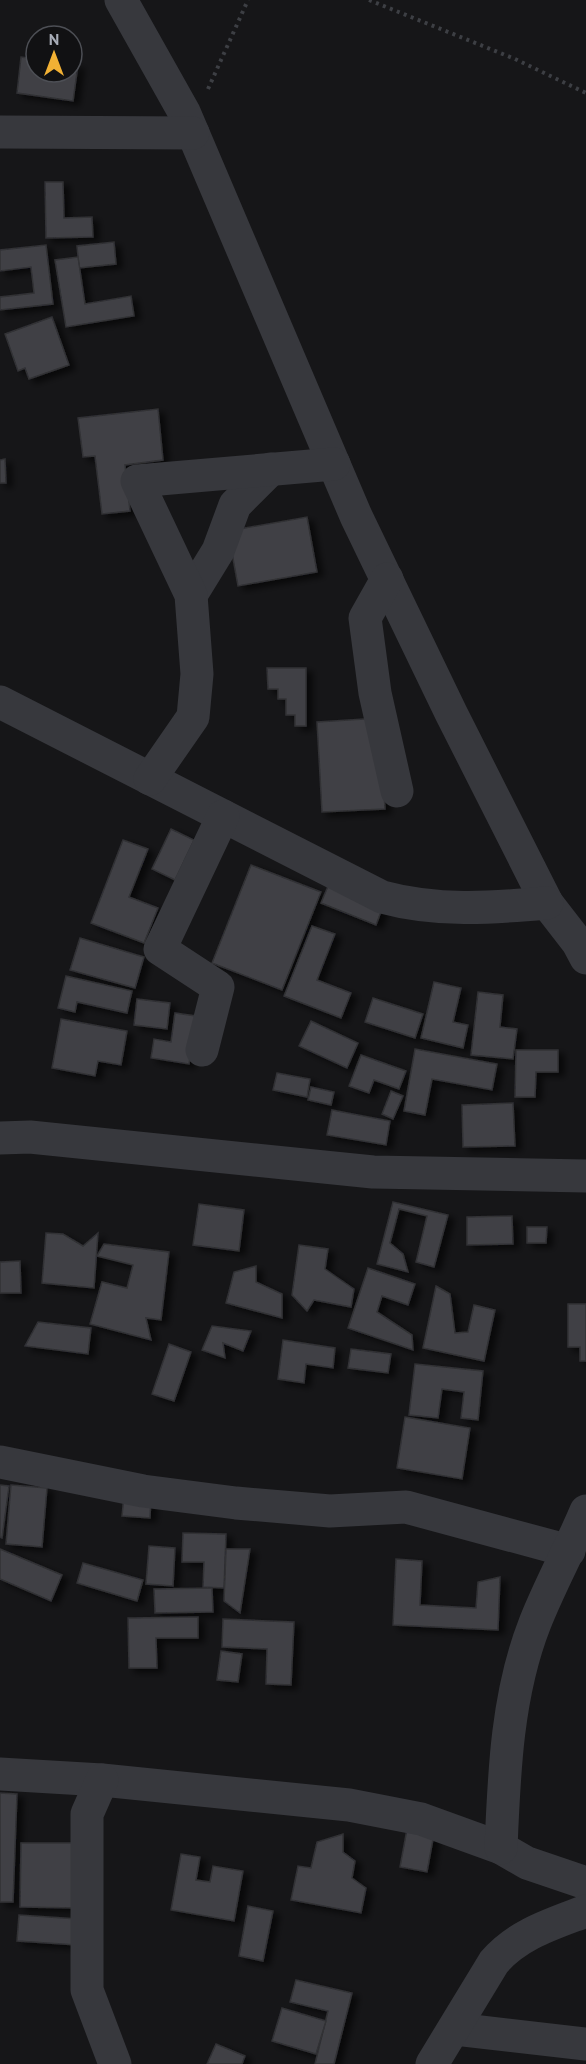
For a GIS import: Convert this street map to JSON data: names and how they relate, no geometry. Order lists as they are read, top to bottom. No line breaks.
{"north":"top"}
